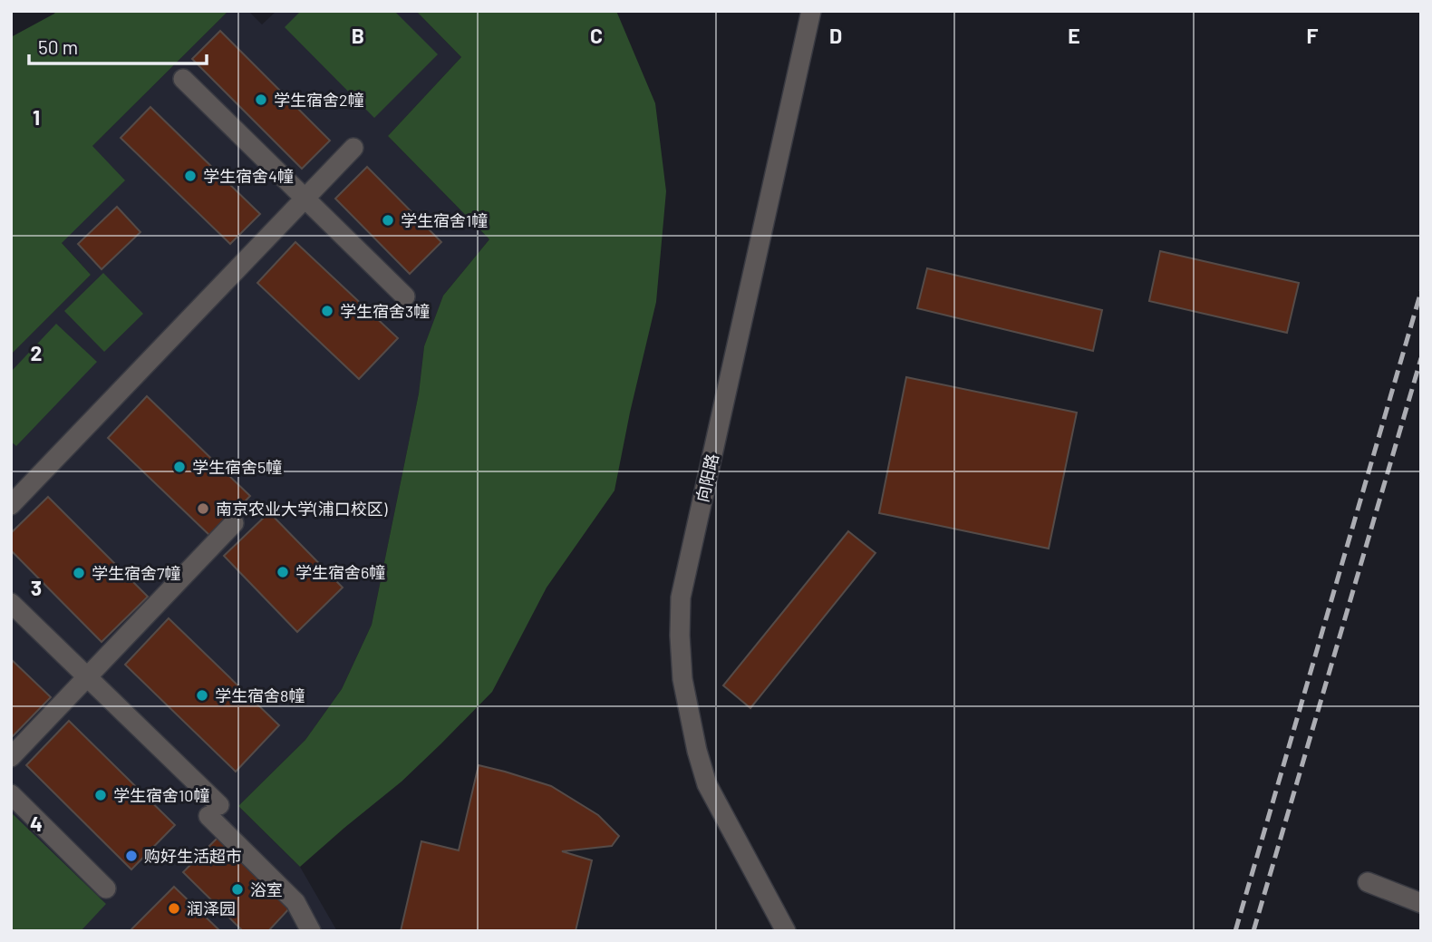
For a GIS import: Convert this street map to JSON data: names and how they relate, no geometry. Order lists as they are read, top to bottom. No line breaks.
{"streets":{"street":["向阳路"]},"places":["学生宿舍2幢","学生宿舍4幢","学生宿舍1幢","学生宿舍3幢","学生宿舍5幢","南京农业大学(浦口校区)","学生宿舍6幢","学生宿舍7幢","学生宿舍8幢","学生宿舍10幢","购好生活超市","浴室","润泽园"],"scale_bar":"50 m","grid":{"columns":["B","C","D","E","F"],"rows":["1","2","3","4"]}}
